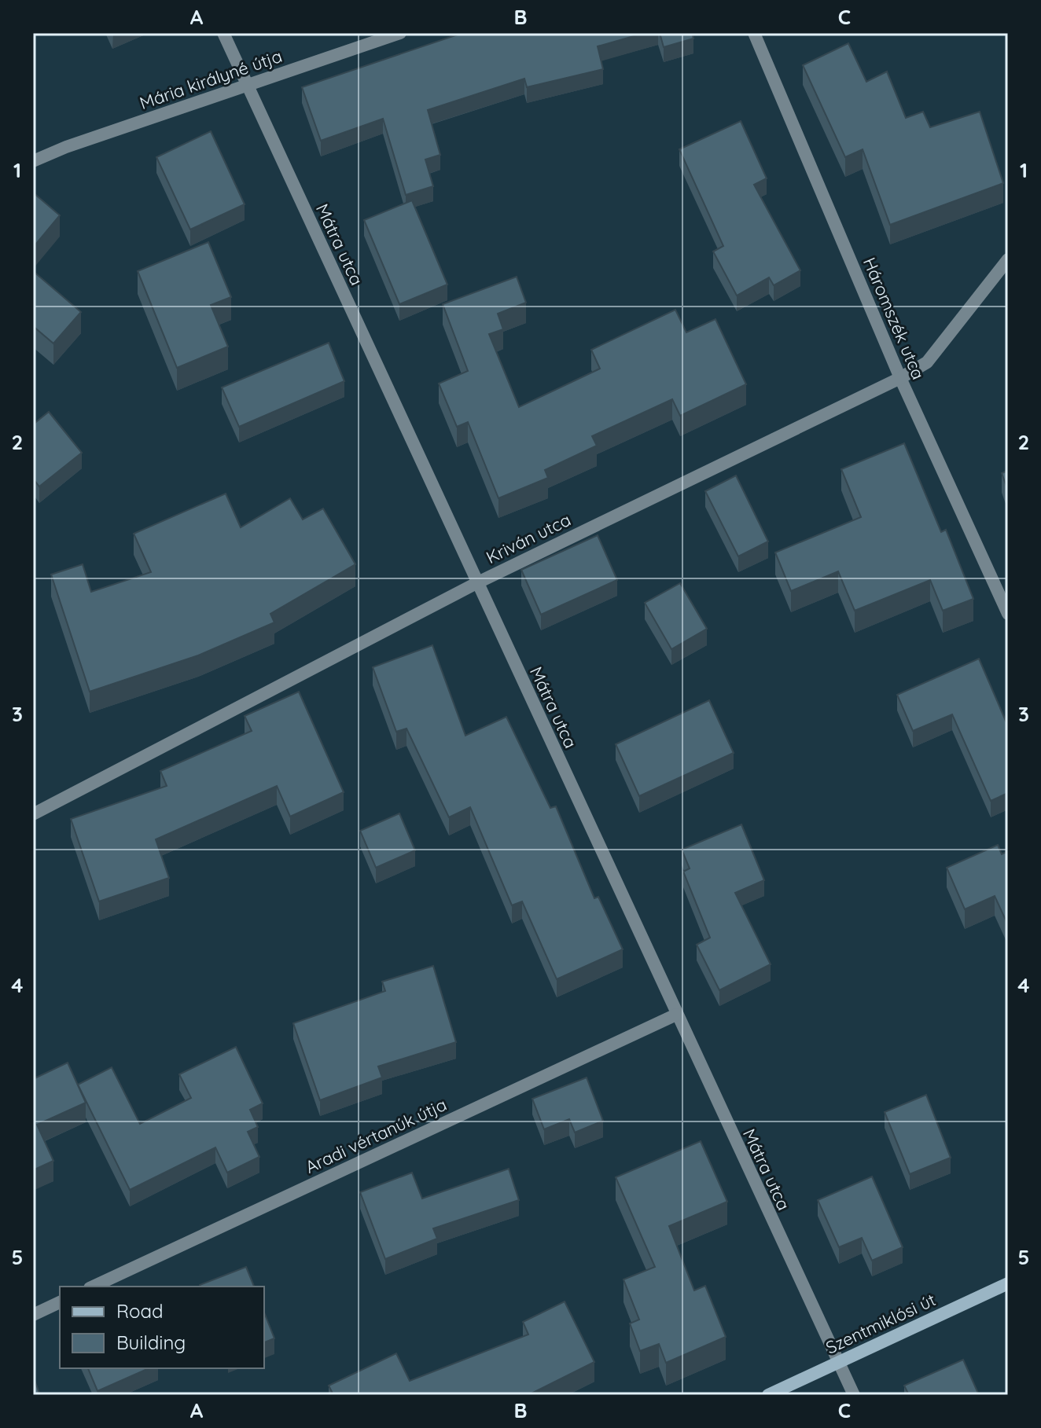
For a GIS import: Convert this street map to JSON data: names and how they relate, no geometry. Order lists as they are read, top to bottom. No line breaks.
{"streets":{"street":["Mária királyné útja","Mátra utca","Háromszék utca","Kriván utca","Aradi vértanúk útja","Szentmiklósi út"]},"crossings":[["Mária királyné útja","Mátra utca"],["Mátra utca","Kriván utca"],["Mátra utca","Aradi vértanúk útja"],["Mátra utca","Szentmiklósi út"],["Háromszék utca","Kriván utca"]],"legend":["Road","Building"],"grid":{"columns":["A","B","C"],"rows":["1","2","3","4","5"]}}
